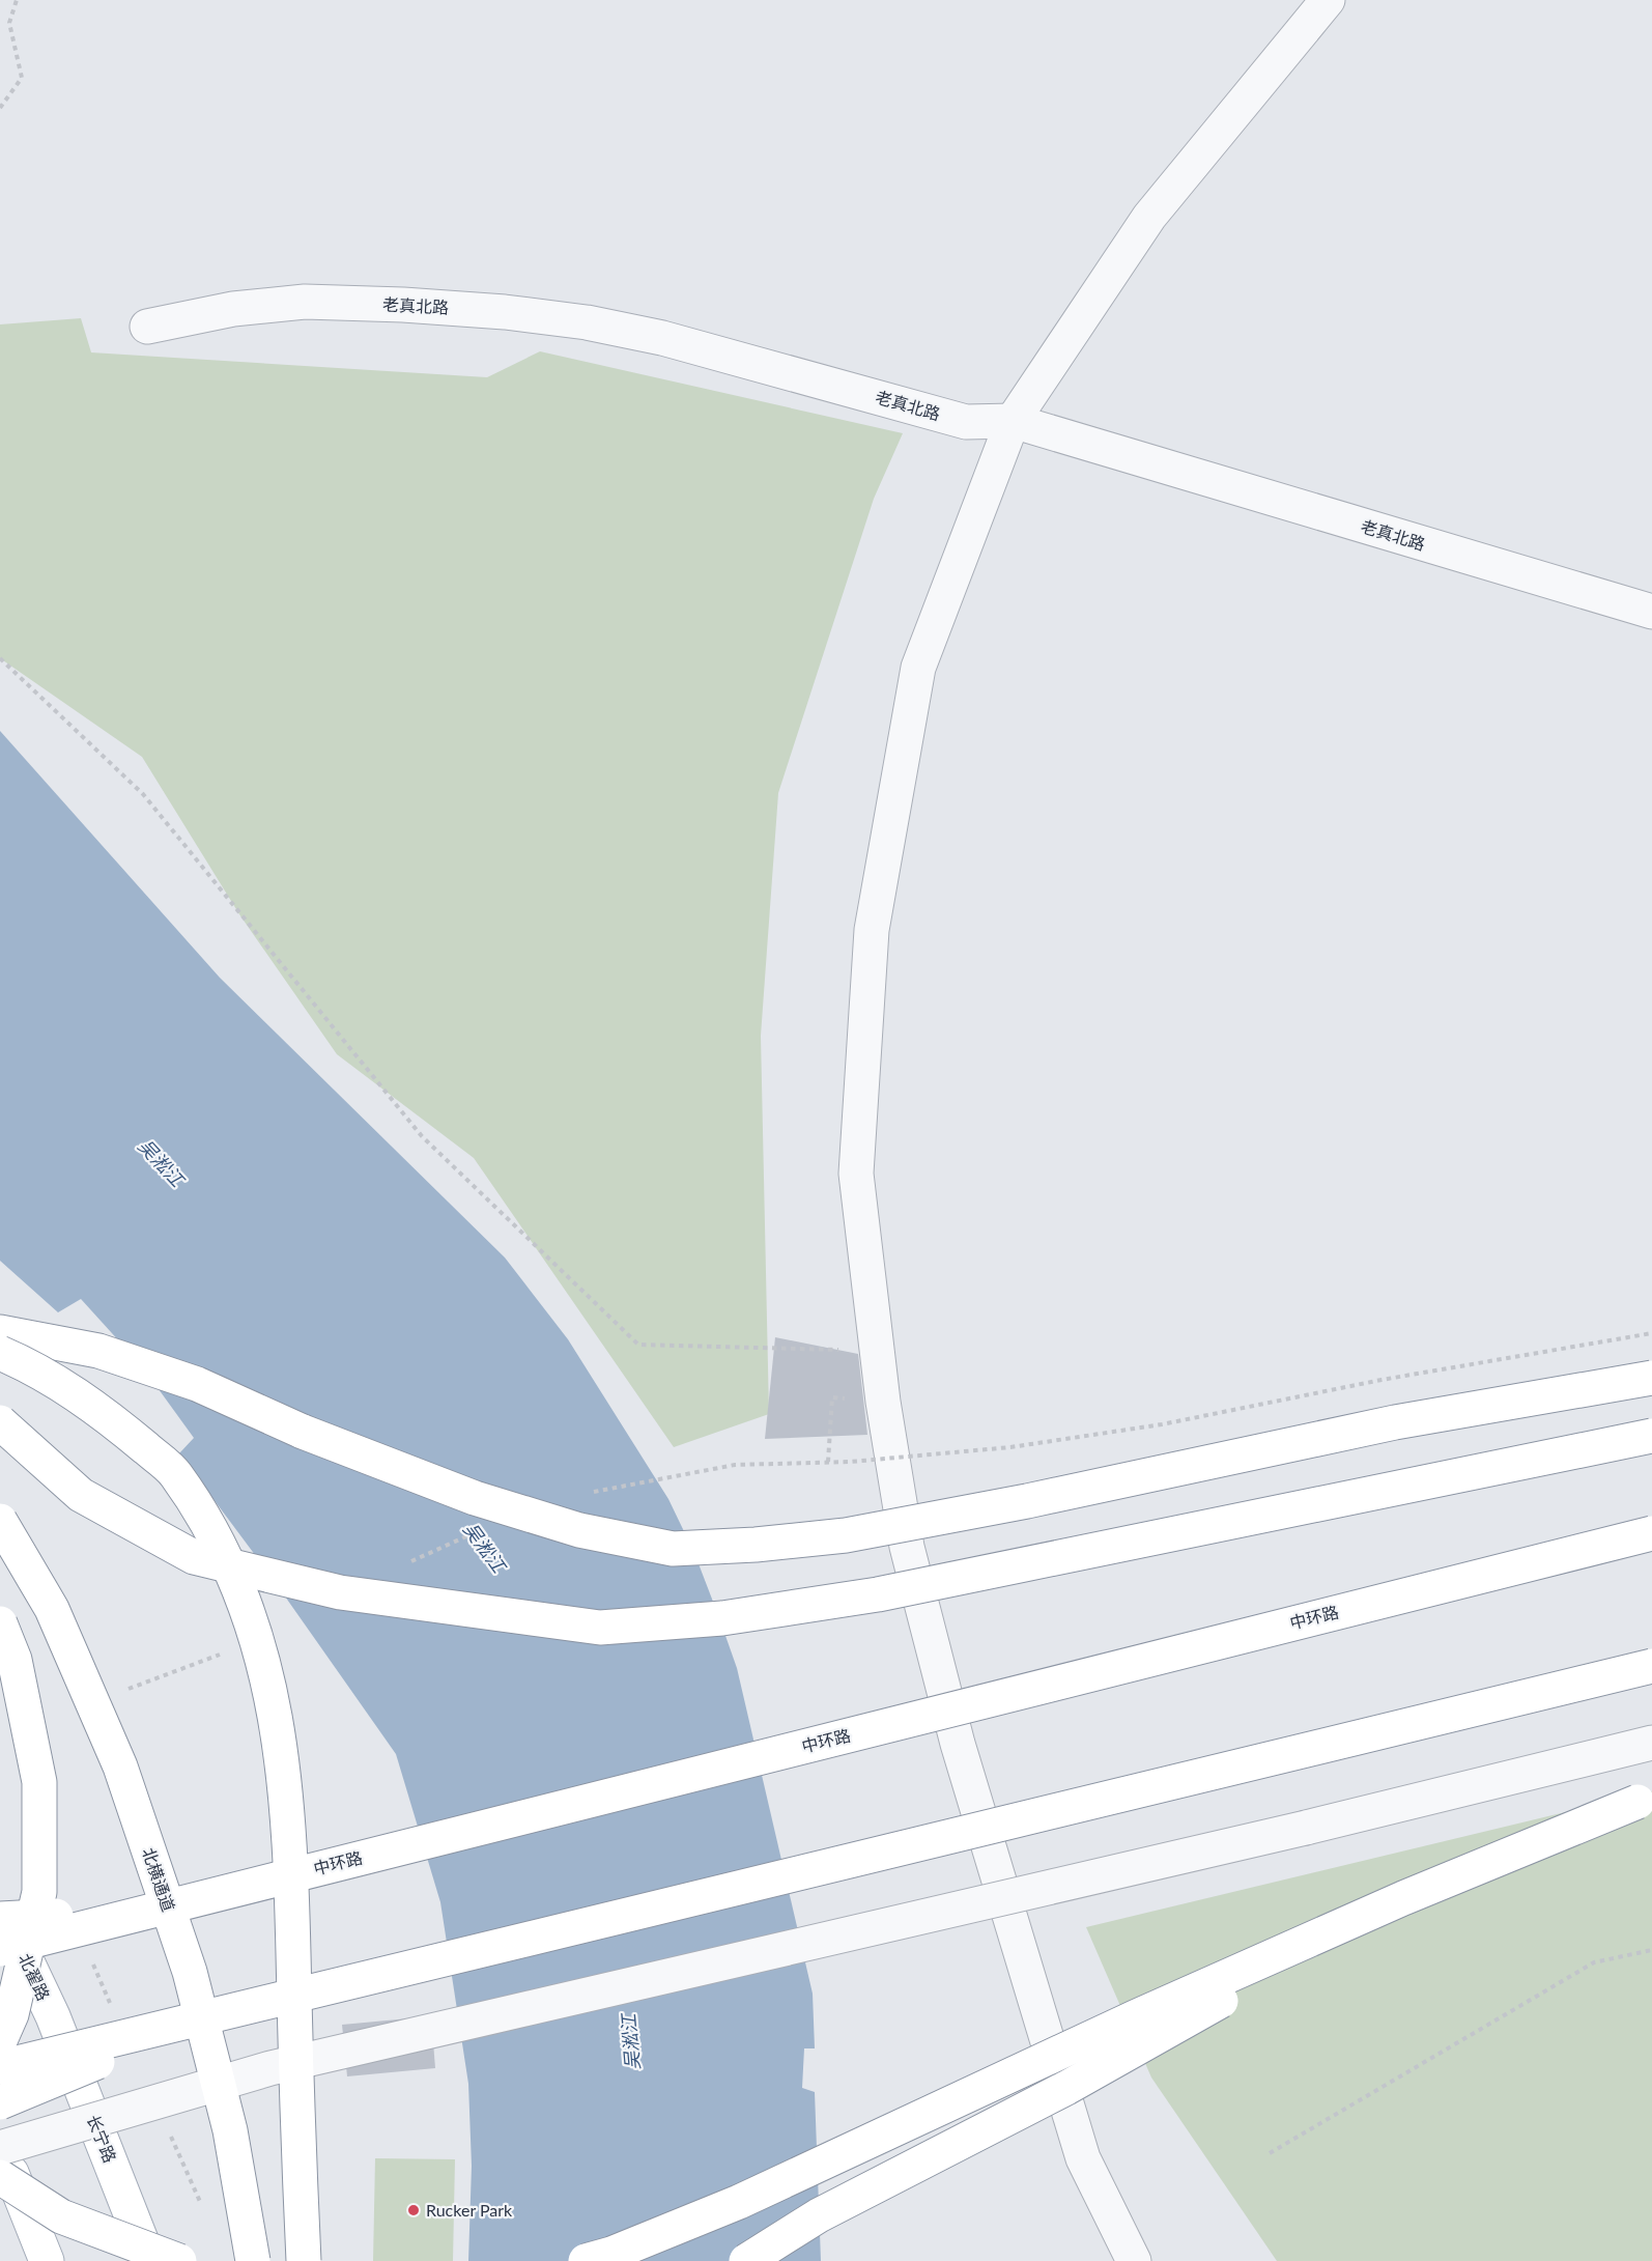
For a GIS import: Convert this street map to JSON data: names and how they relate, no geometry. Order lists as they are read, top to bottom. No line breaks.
{"streets":{"main road":["中环路","北横通道","北翟路","长宁路"],"street":["老真北路"]},"crossings":[["北翟路","长宁路"]],"water":["吴淞江"],"places":["Rucker Park"]}
